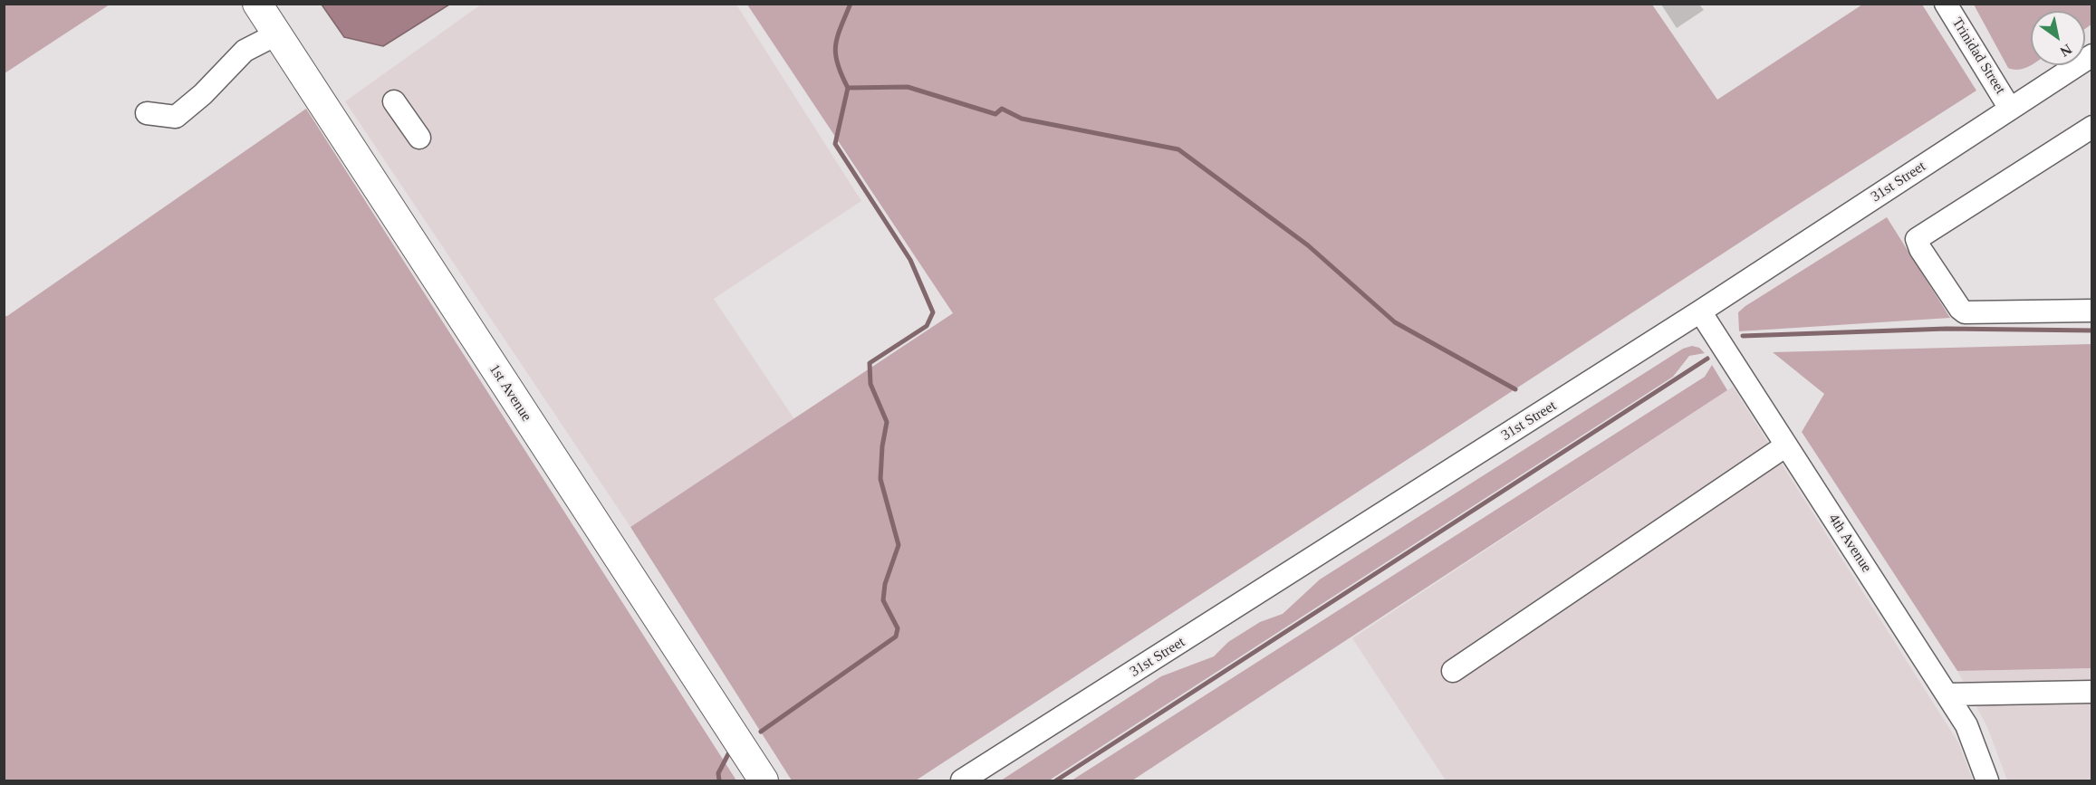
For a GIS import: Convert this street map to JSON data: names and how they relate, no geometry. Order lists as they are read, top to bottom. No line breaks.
{"streets":{"main road":["1st Avenue"],"street":["Trinidad Street","31st Street","4th Avenue"]},"crossings":[["Trinidad Street","31st Street"],["31st Street","4th Avenue"]],"north":"bottom right"}
